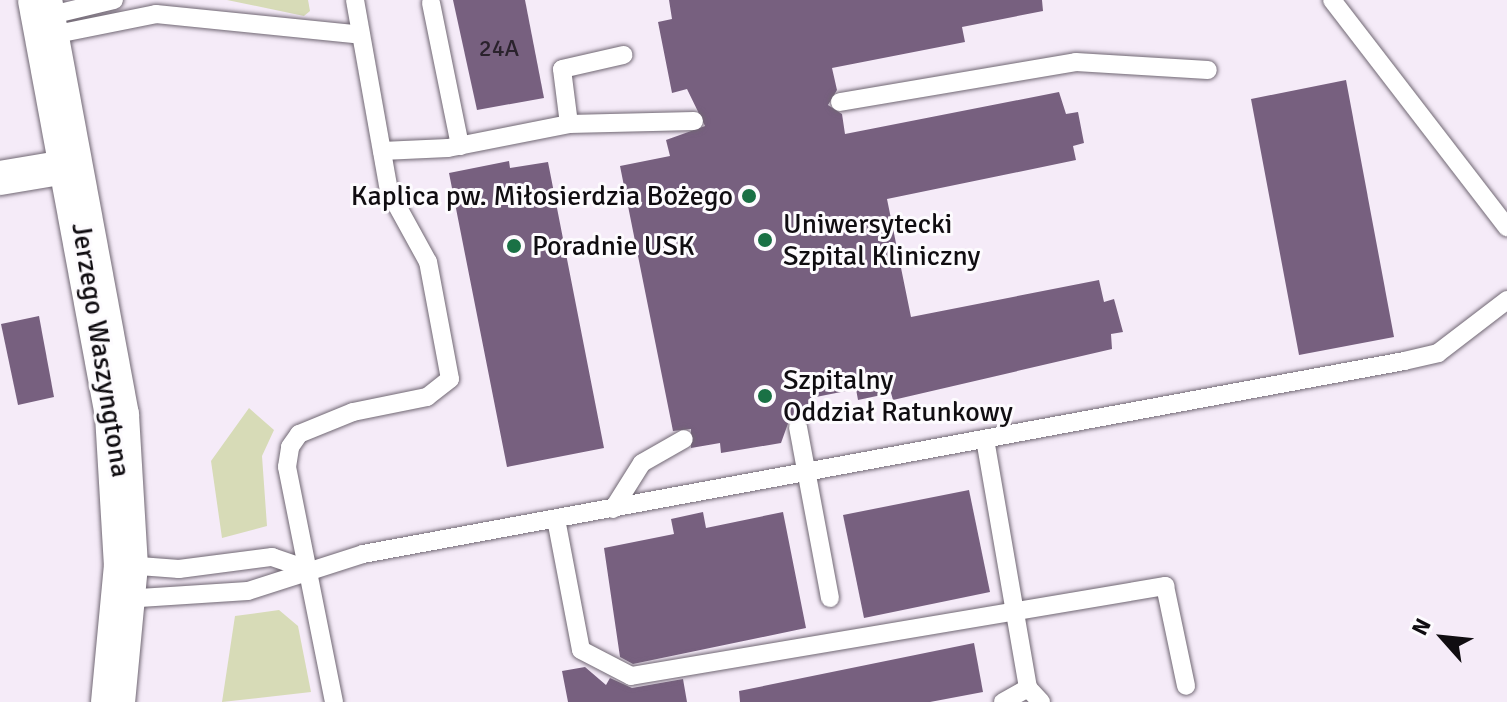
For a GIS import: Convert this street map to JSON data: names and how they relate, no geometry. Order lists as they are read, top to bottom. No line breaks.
{"streets":{"street":["Jerzego Waszyngtona"]},"places":["Kaplica pw. Miłosierdzia Bożego","Uniwersytecki Szpital Kliniczny","Poradnie USK","Szpitalny Oddział Ratunkowy"],"house_numbers":["24A"],"north":"top left"}
